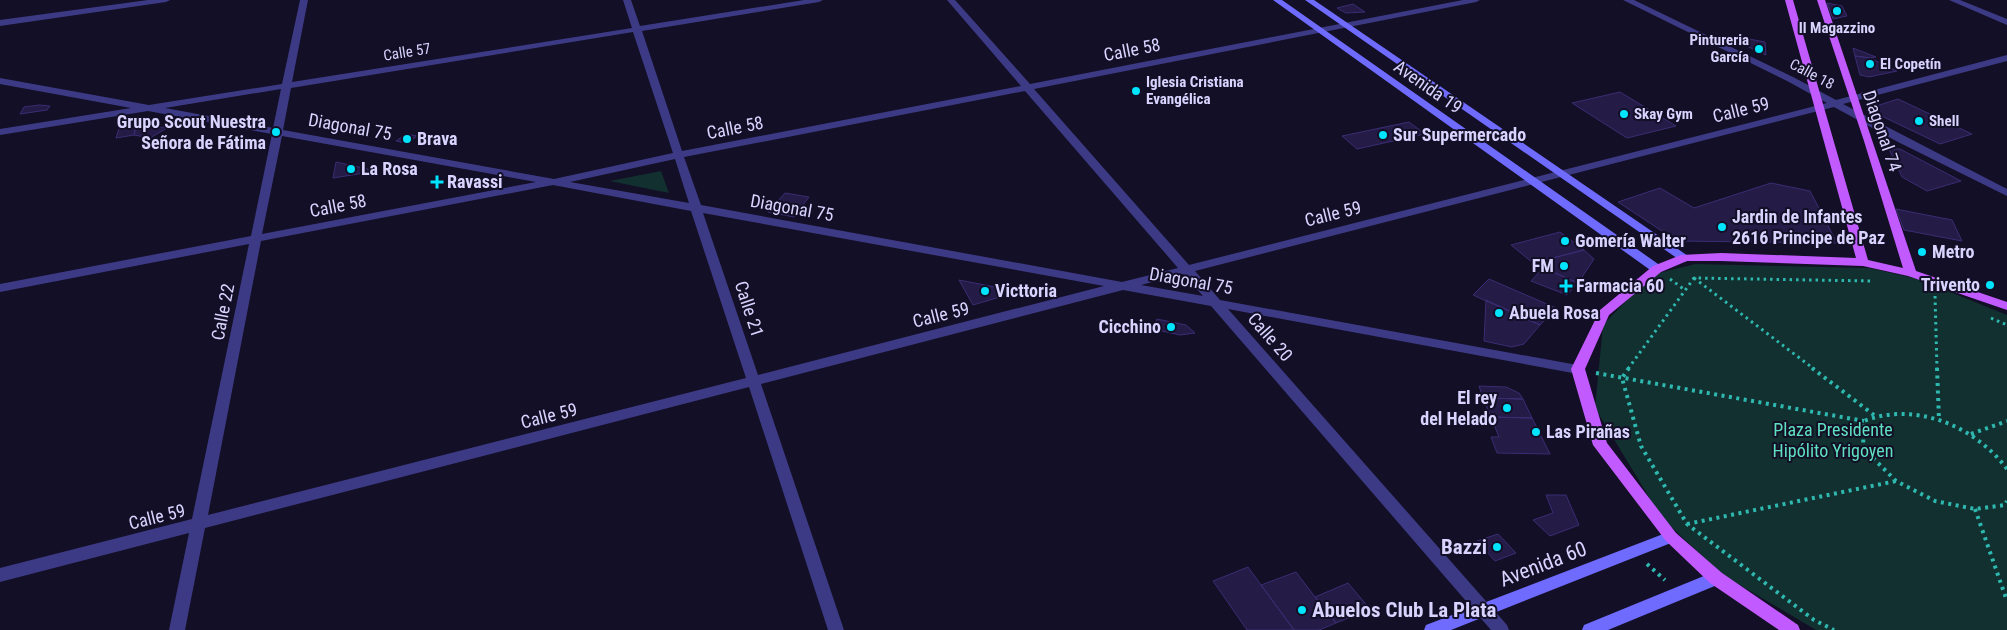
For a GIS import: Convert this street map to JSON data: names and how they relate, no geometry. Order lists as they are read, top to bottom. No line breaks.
{"streets":{"main road":["Avenida 19","Diagonal 74","Avenida 60"],"street":["Calle 58","Calle 57","Calle 18","Calle 59","Diagonal 75","Calle 21","Calle 22","Calle 20"]},"crossings":[["Calle 58","Avenida 19"],["Calle 58","Diagonal 75"],["Calle 58","Calle 21"],["Calle 58","Calle 22"],["Calle 58","Calle 20"],["Calle 57","Diagonal 75"],["Calle 57","Calle 21"],["Calle 57","Calle 22"],["Calle 18","Calle 59"],["Calle 18","Diagonal 74"],["Avenida 19","Calle 59"],["Calle 59","Diagonal 75"],["Calle 59","Diagonal 74"],["Calle 59","Calle 21"],["Calle 59","Calle 22"],["Calle 59","Calle 20"],["Diagonal 75","Calle 21"],["Diagonal 75","Calle 22"],["Diagonal 75","Calle 20"],["Calle 20","Avenida 60"]],"parks":["Plaza Presidente Hipólito Yrigoyen"],"places":{"other":["Il Magazzino","Pintureria García","El Copetín","Iglesia Cristiana Evangélica","Skay Gym","Shell","Grupo Scout Nuestra Señora de Fátima","Sur Supermercado","Brava","La Rosa","Jardin de Infantes 2616 Principe de Paz","Gomería Walter","Metro","FM","Trivento","Victtoria","Abuela Rosa","Cicchino","El rey del Helado","Las Pirañas","Bazzi","Abuelos Club La Plata"],"health":["Ravassi","Farmacia 60"]}}
